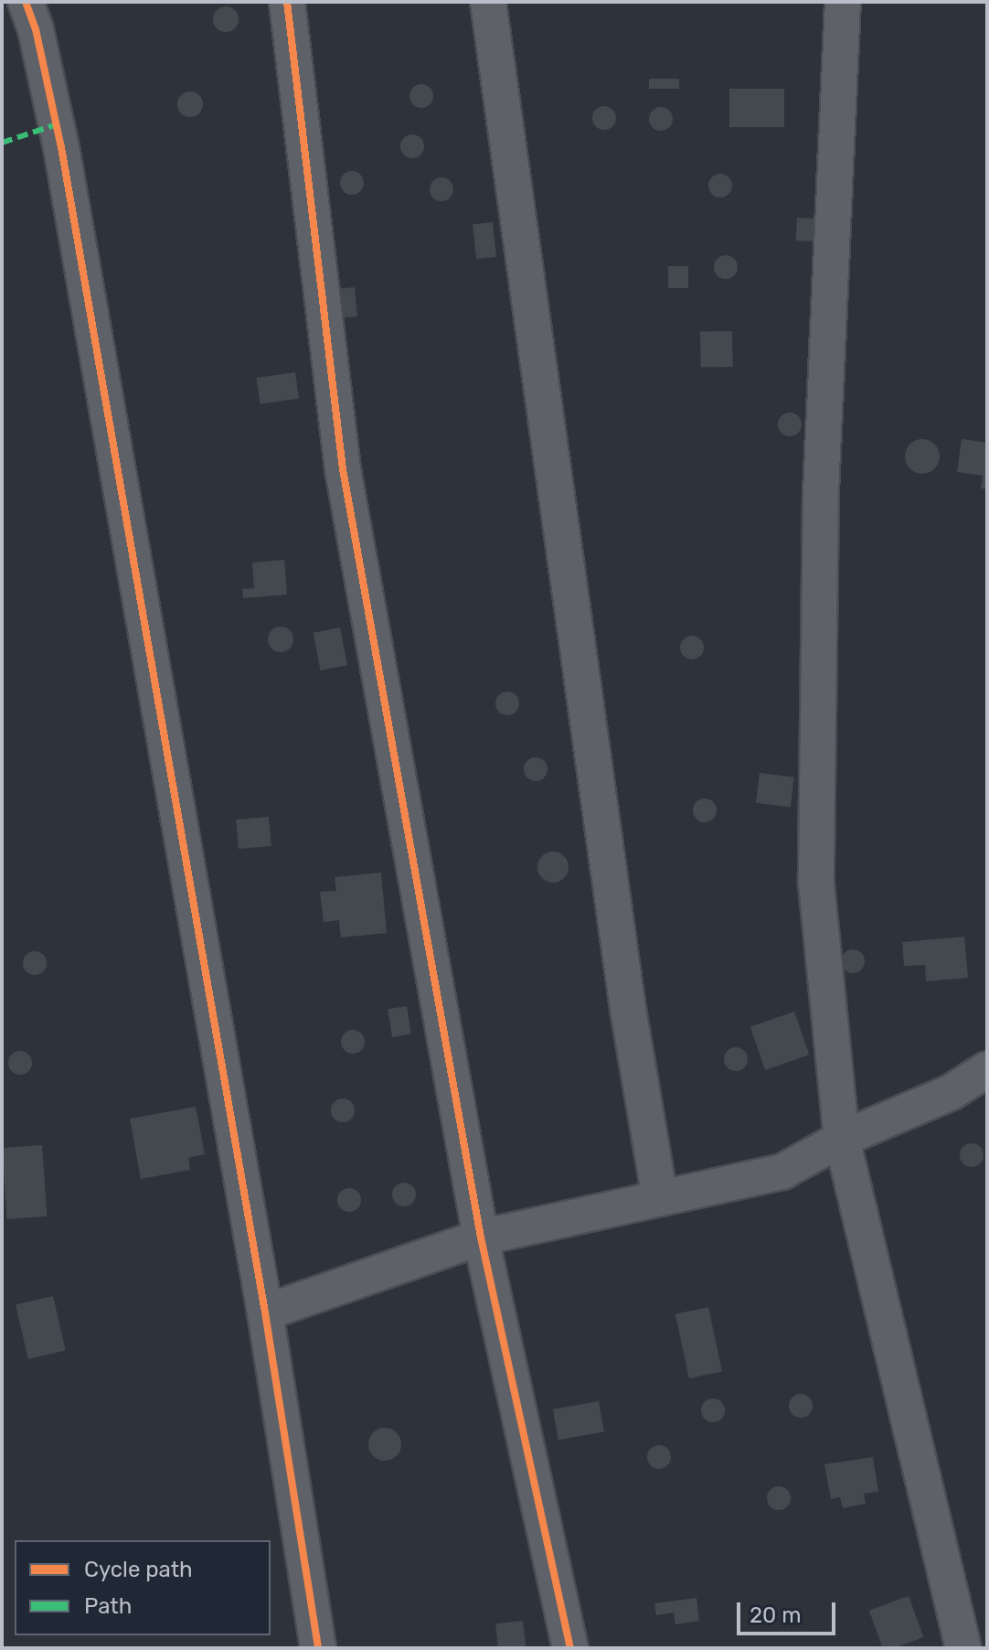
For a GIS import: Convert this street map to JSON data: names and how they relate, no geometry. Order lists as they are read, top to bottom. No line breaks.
{"legend":["Cycle path","Path"],"scale_bar":"20 m"}
